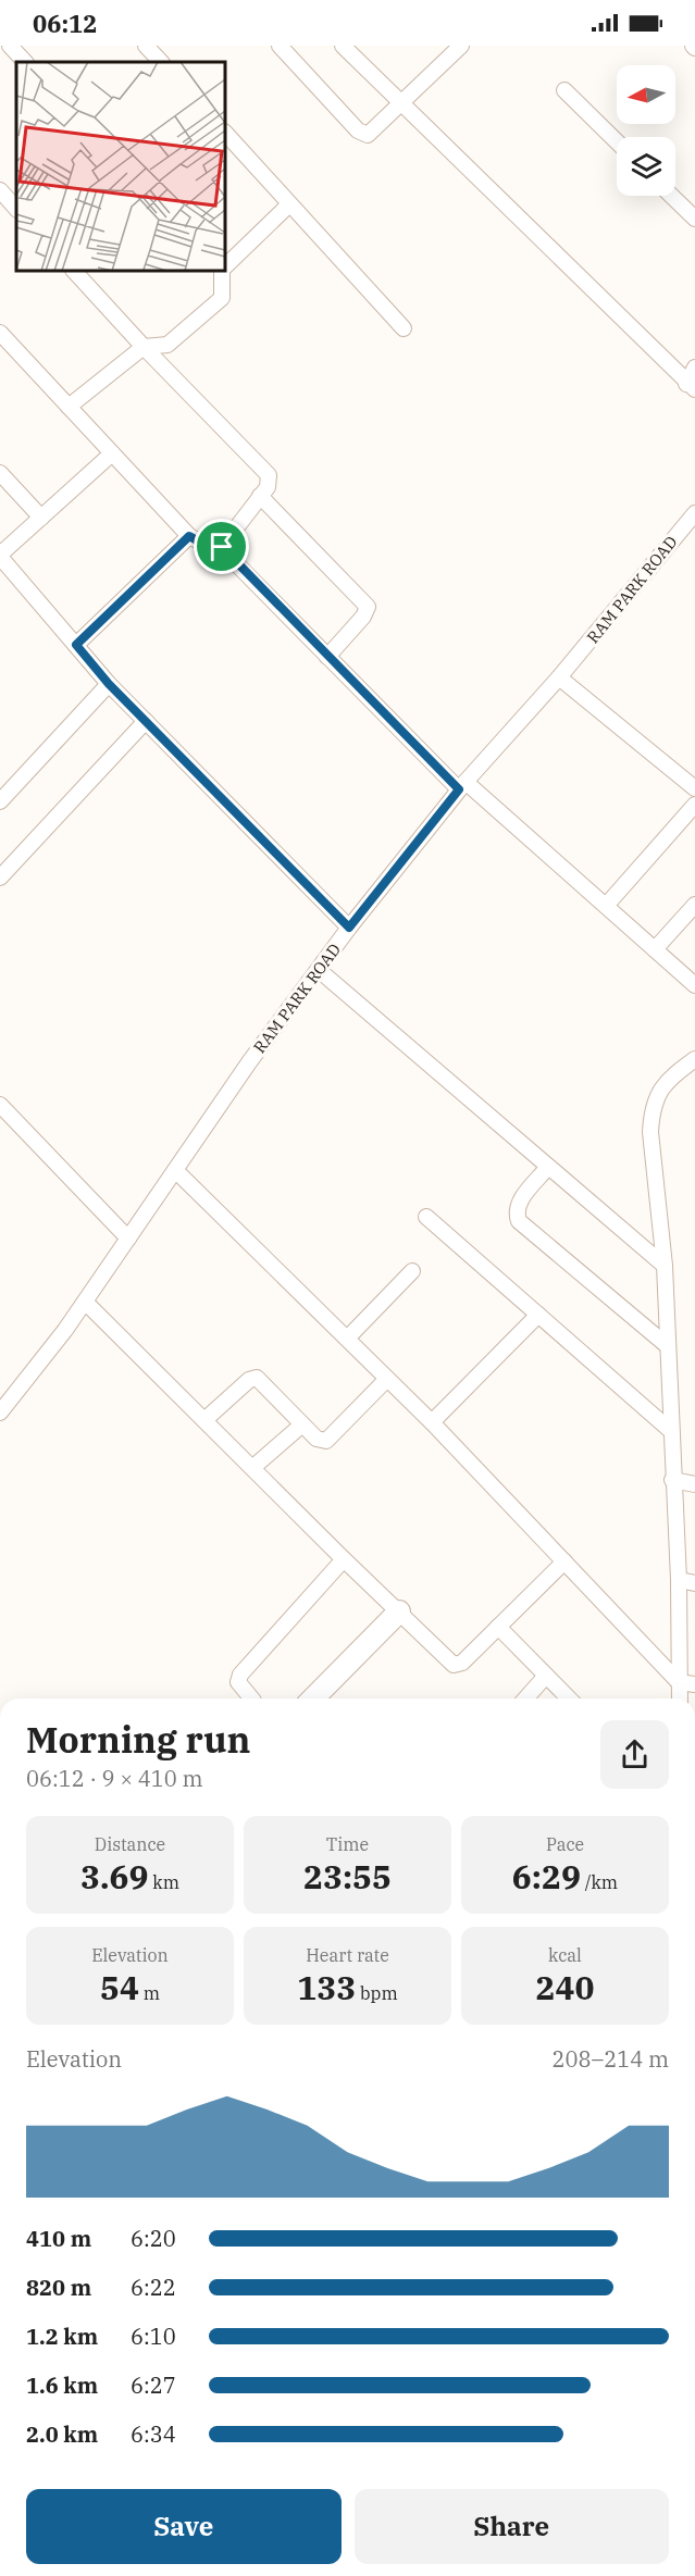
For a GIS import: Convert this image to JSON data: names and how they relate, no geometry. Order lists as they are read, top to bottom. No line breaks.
{"streets":{"street":["RAM PARK ROAD"]},"north":"left","page":{"status":"06:12","heading":["Morning run","06:12 · 9 × 410 m"],"stats":[["Distance","3.69 km"],["Time","23:55"],["Pace","6:29 /km"],["Elevation","54 m"],["Heart rate","133 bpm"],["kcal","240"]],"chart":["Elevation","208–214 m"],"list":[{"name":"410 m","note":"6:20"},{"name":"820 m","note":"6:22"},{"name":"1.2 km","note":"6:10"},{"name":"1.6 km","note":"6:27"},{"name":"2.0 km","note":"6:34"}],"buttons":["Save","Share"]}}
